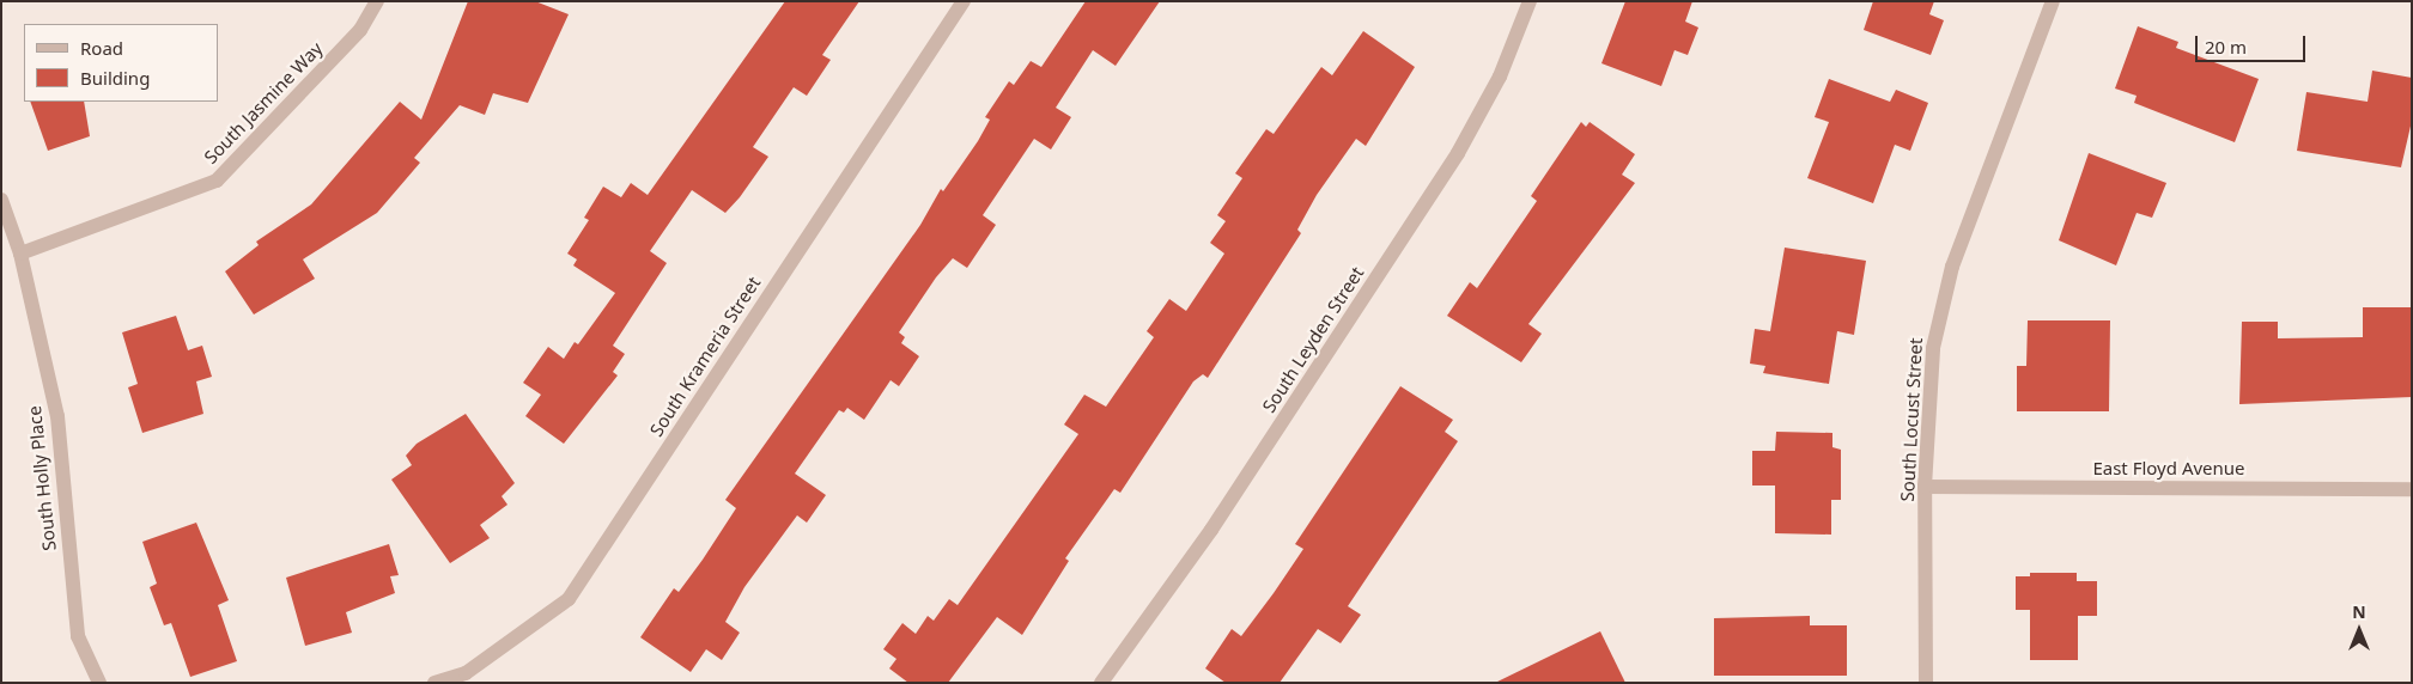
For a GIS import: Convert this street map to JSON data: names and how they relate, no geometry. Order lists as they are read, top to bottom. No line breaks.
{"streets":{"street":["South Jasmine Way","South Leyden Street","South Krameria Street","South Locust Street","East Floyd Avenue","South Holly Place"]},"crossings":[["South Jasmine Way","South Holly Place"],["South Locust Street","East Floyd Avenue"]],"legend":["Road","Building"],"scale_bar":"20 m","north":"top"}
